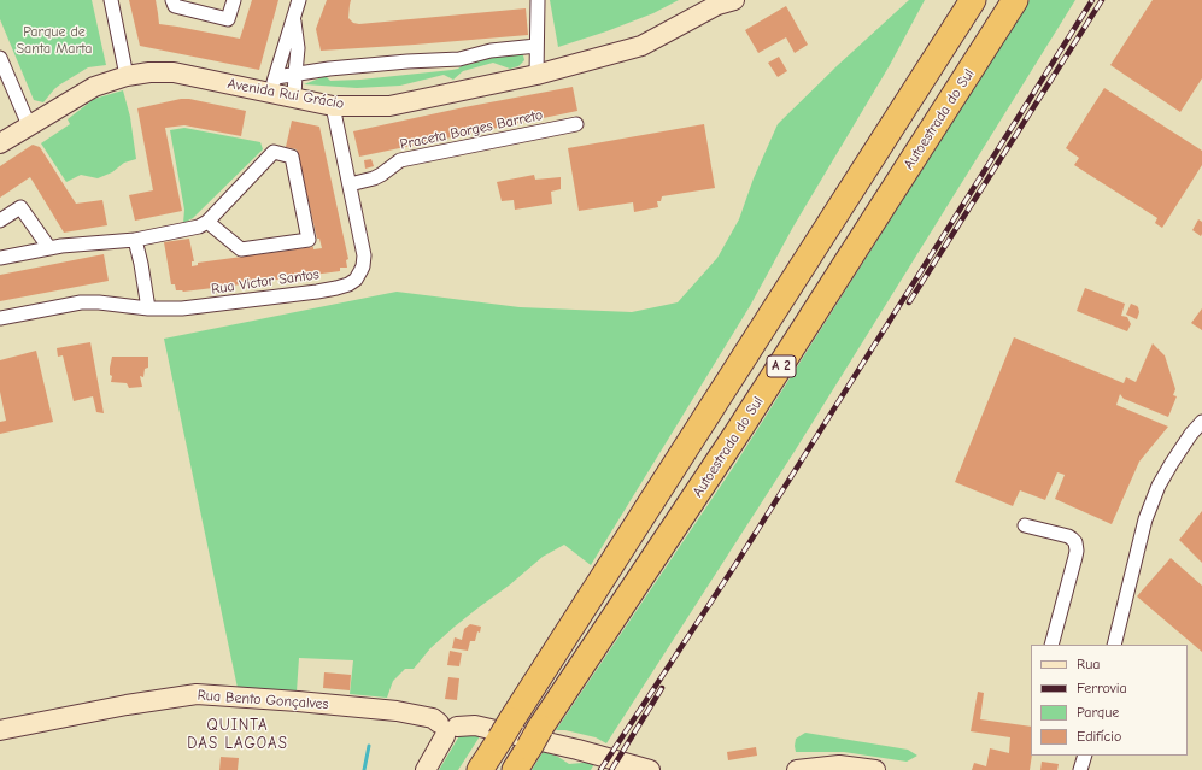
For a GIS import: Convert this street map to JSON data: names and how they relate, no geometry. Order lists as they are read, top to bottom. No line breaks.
{"streets":{"highway":["Autoestrada do Sul","A 2"],"street":["Avenida Rui Grácio","Praceta Borges Barreto","Rua Victor Santos","Rua Bento Gonçalves"]},"crossings":[["Avenida Rui Grácio","Rua Victor Santos"],["Praceta Borges Barreto","Rua Victor Santos"]],"districts":["QUINTA DAS LAGOAS"],"parks":["Parque de Santa Marta"],"legend":["Rua","Ferrovia","Parque","Edifício"]}
